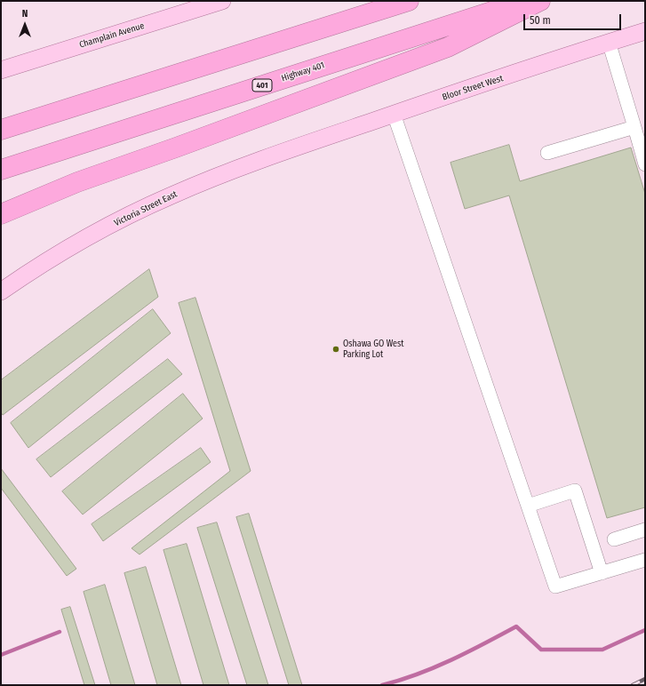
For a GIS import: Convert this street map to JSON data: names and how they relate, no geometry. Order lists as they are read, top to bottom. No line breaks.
{"streets":{"highway":["Highway 401","401"],"main road":["Champlain Avenue","Bloor Street West","Victoria Street East"]},"crossings":[["Bloor Street West","Victoria Street East"]],"places":["Oshawa GO West Parking Lot"],"scale_bar":"50 m","north":"top"}
